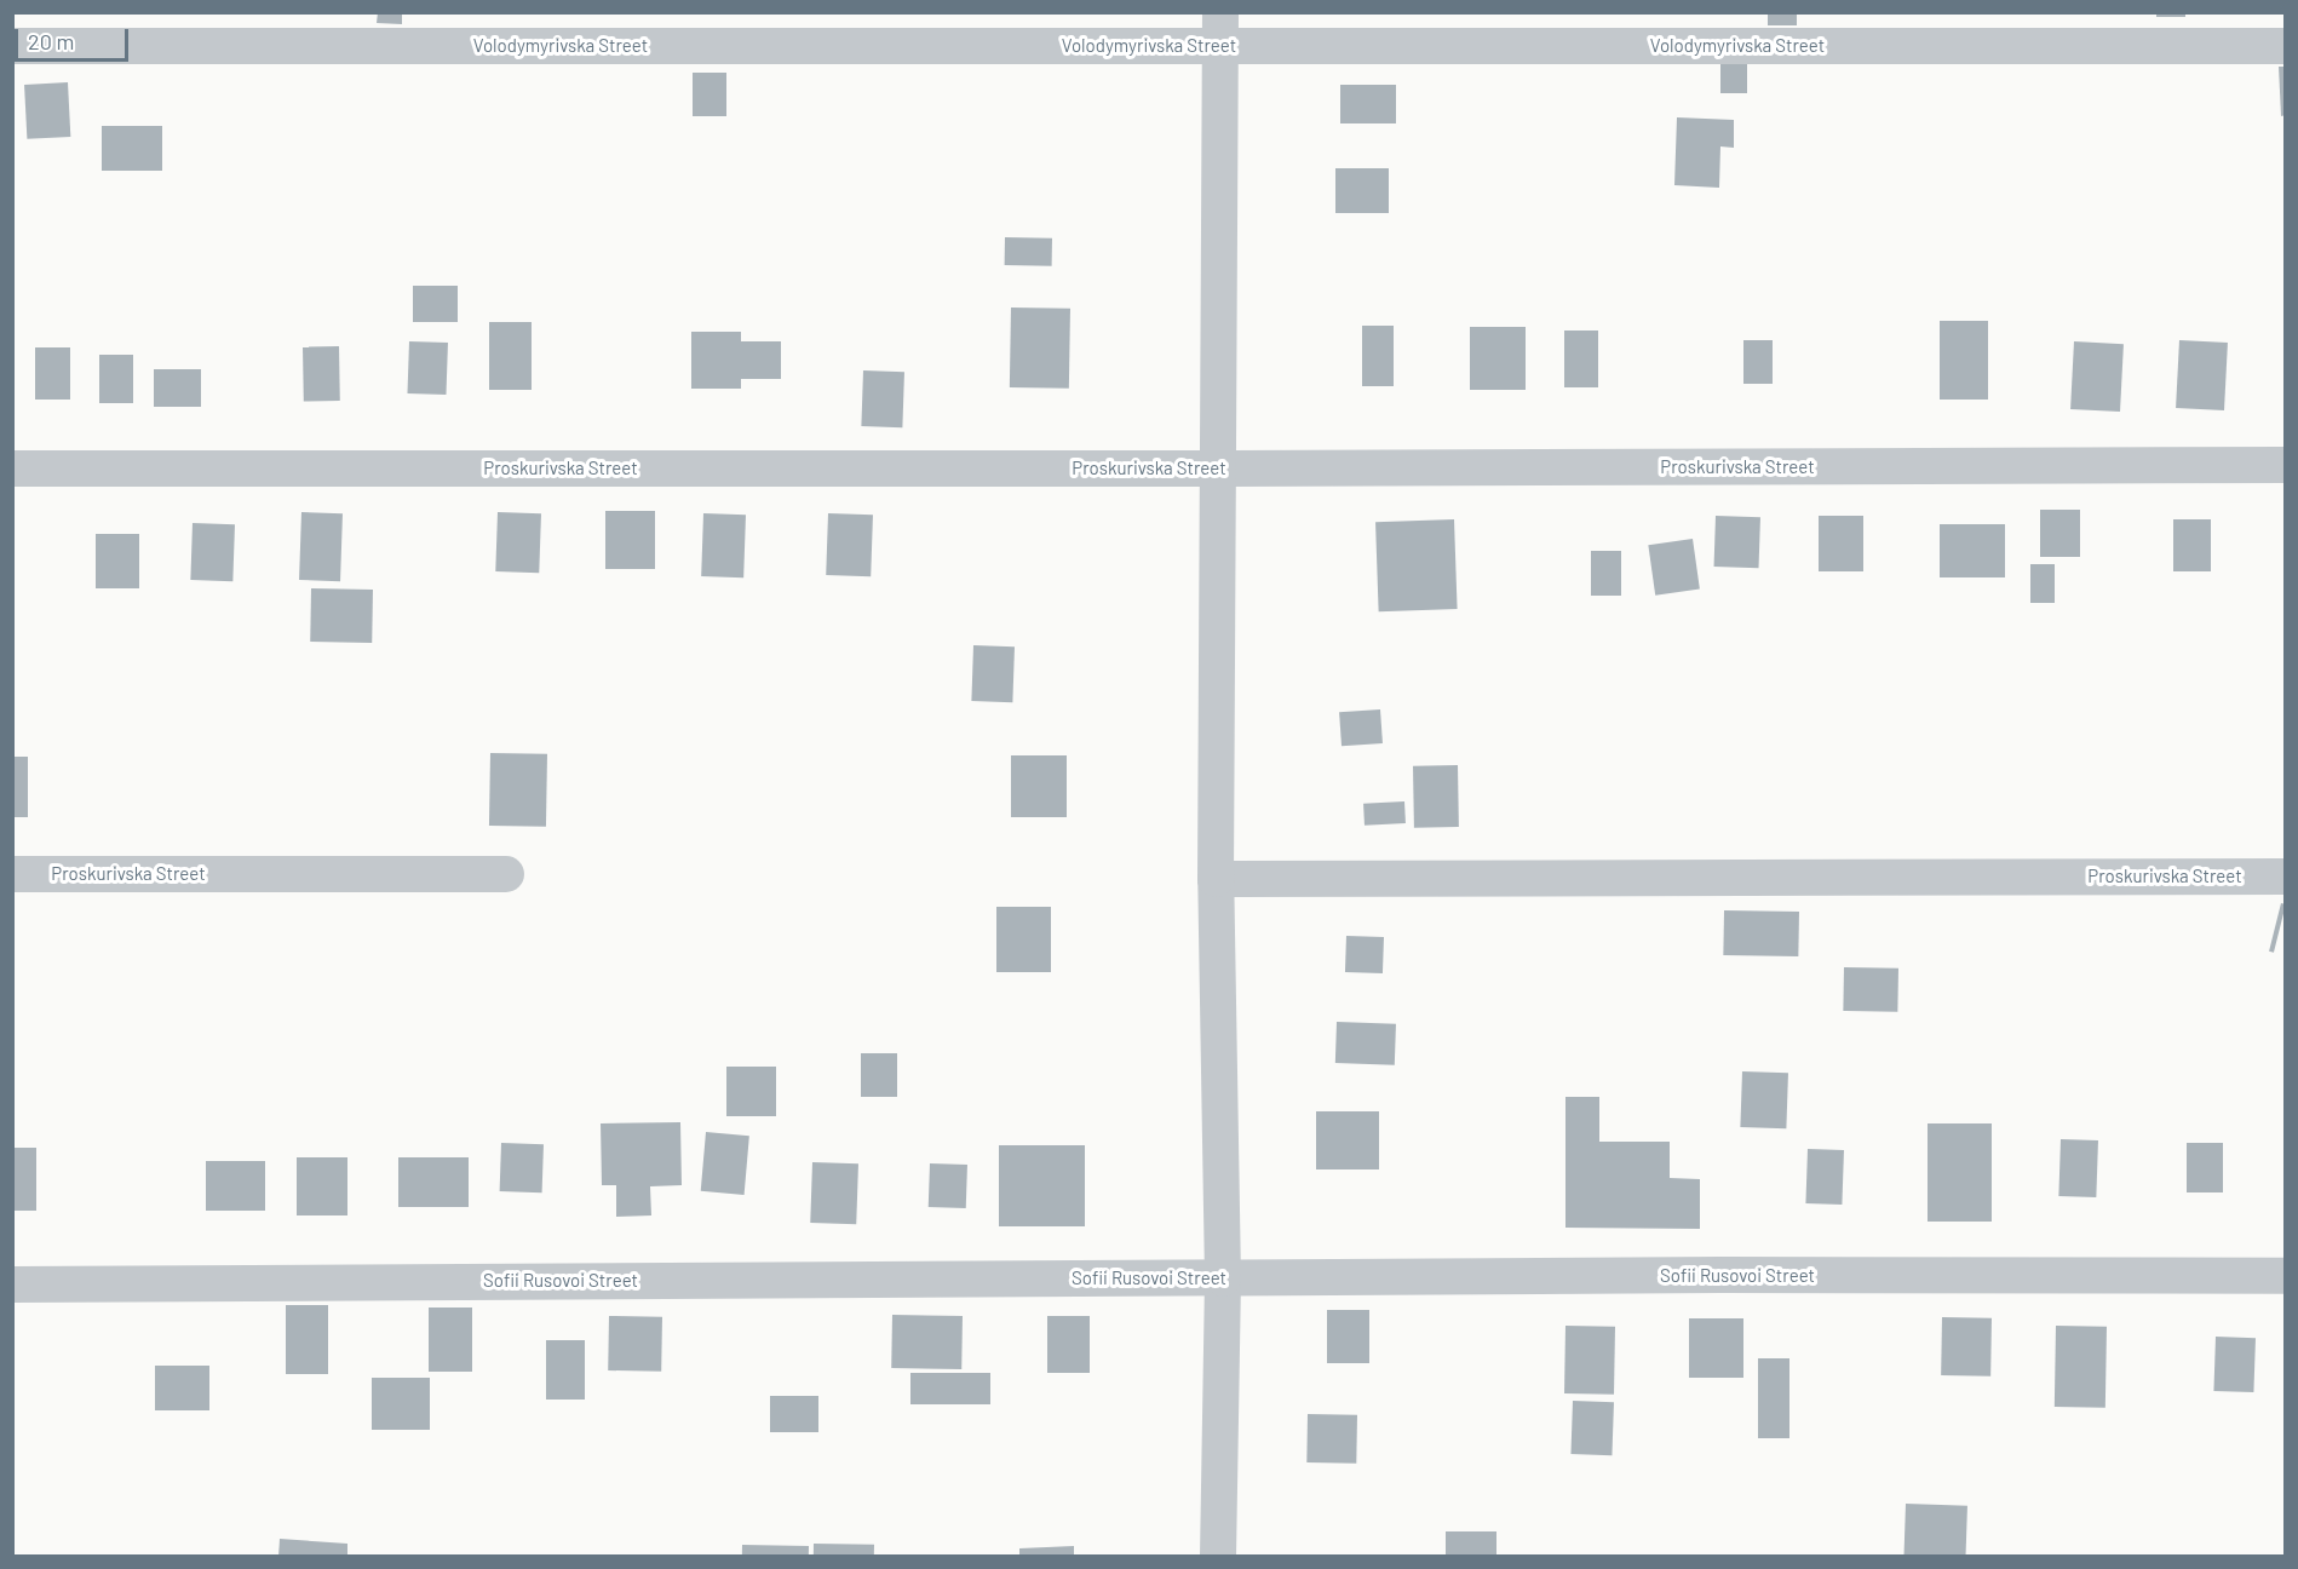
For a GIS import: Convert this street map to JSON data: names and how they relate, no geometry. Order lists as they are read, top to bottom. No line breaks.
{"streets":{"street":["Volodymyrivska Street","Proskurivska Street","Sofii Rusovoi Street"]},"scale_bar":"20 m"}
